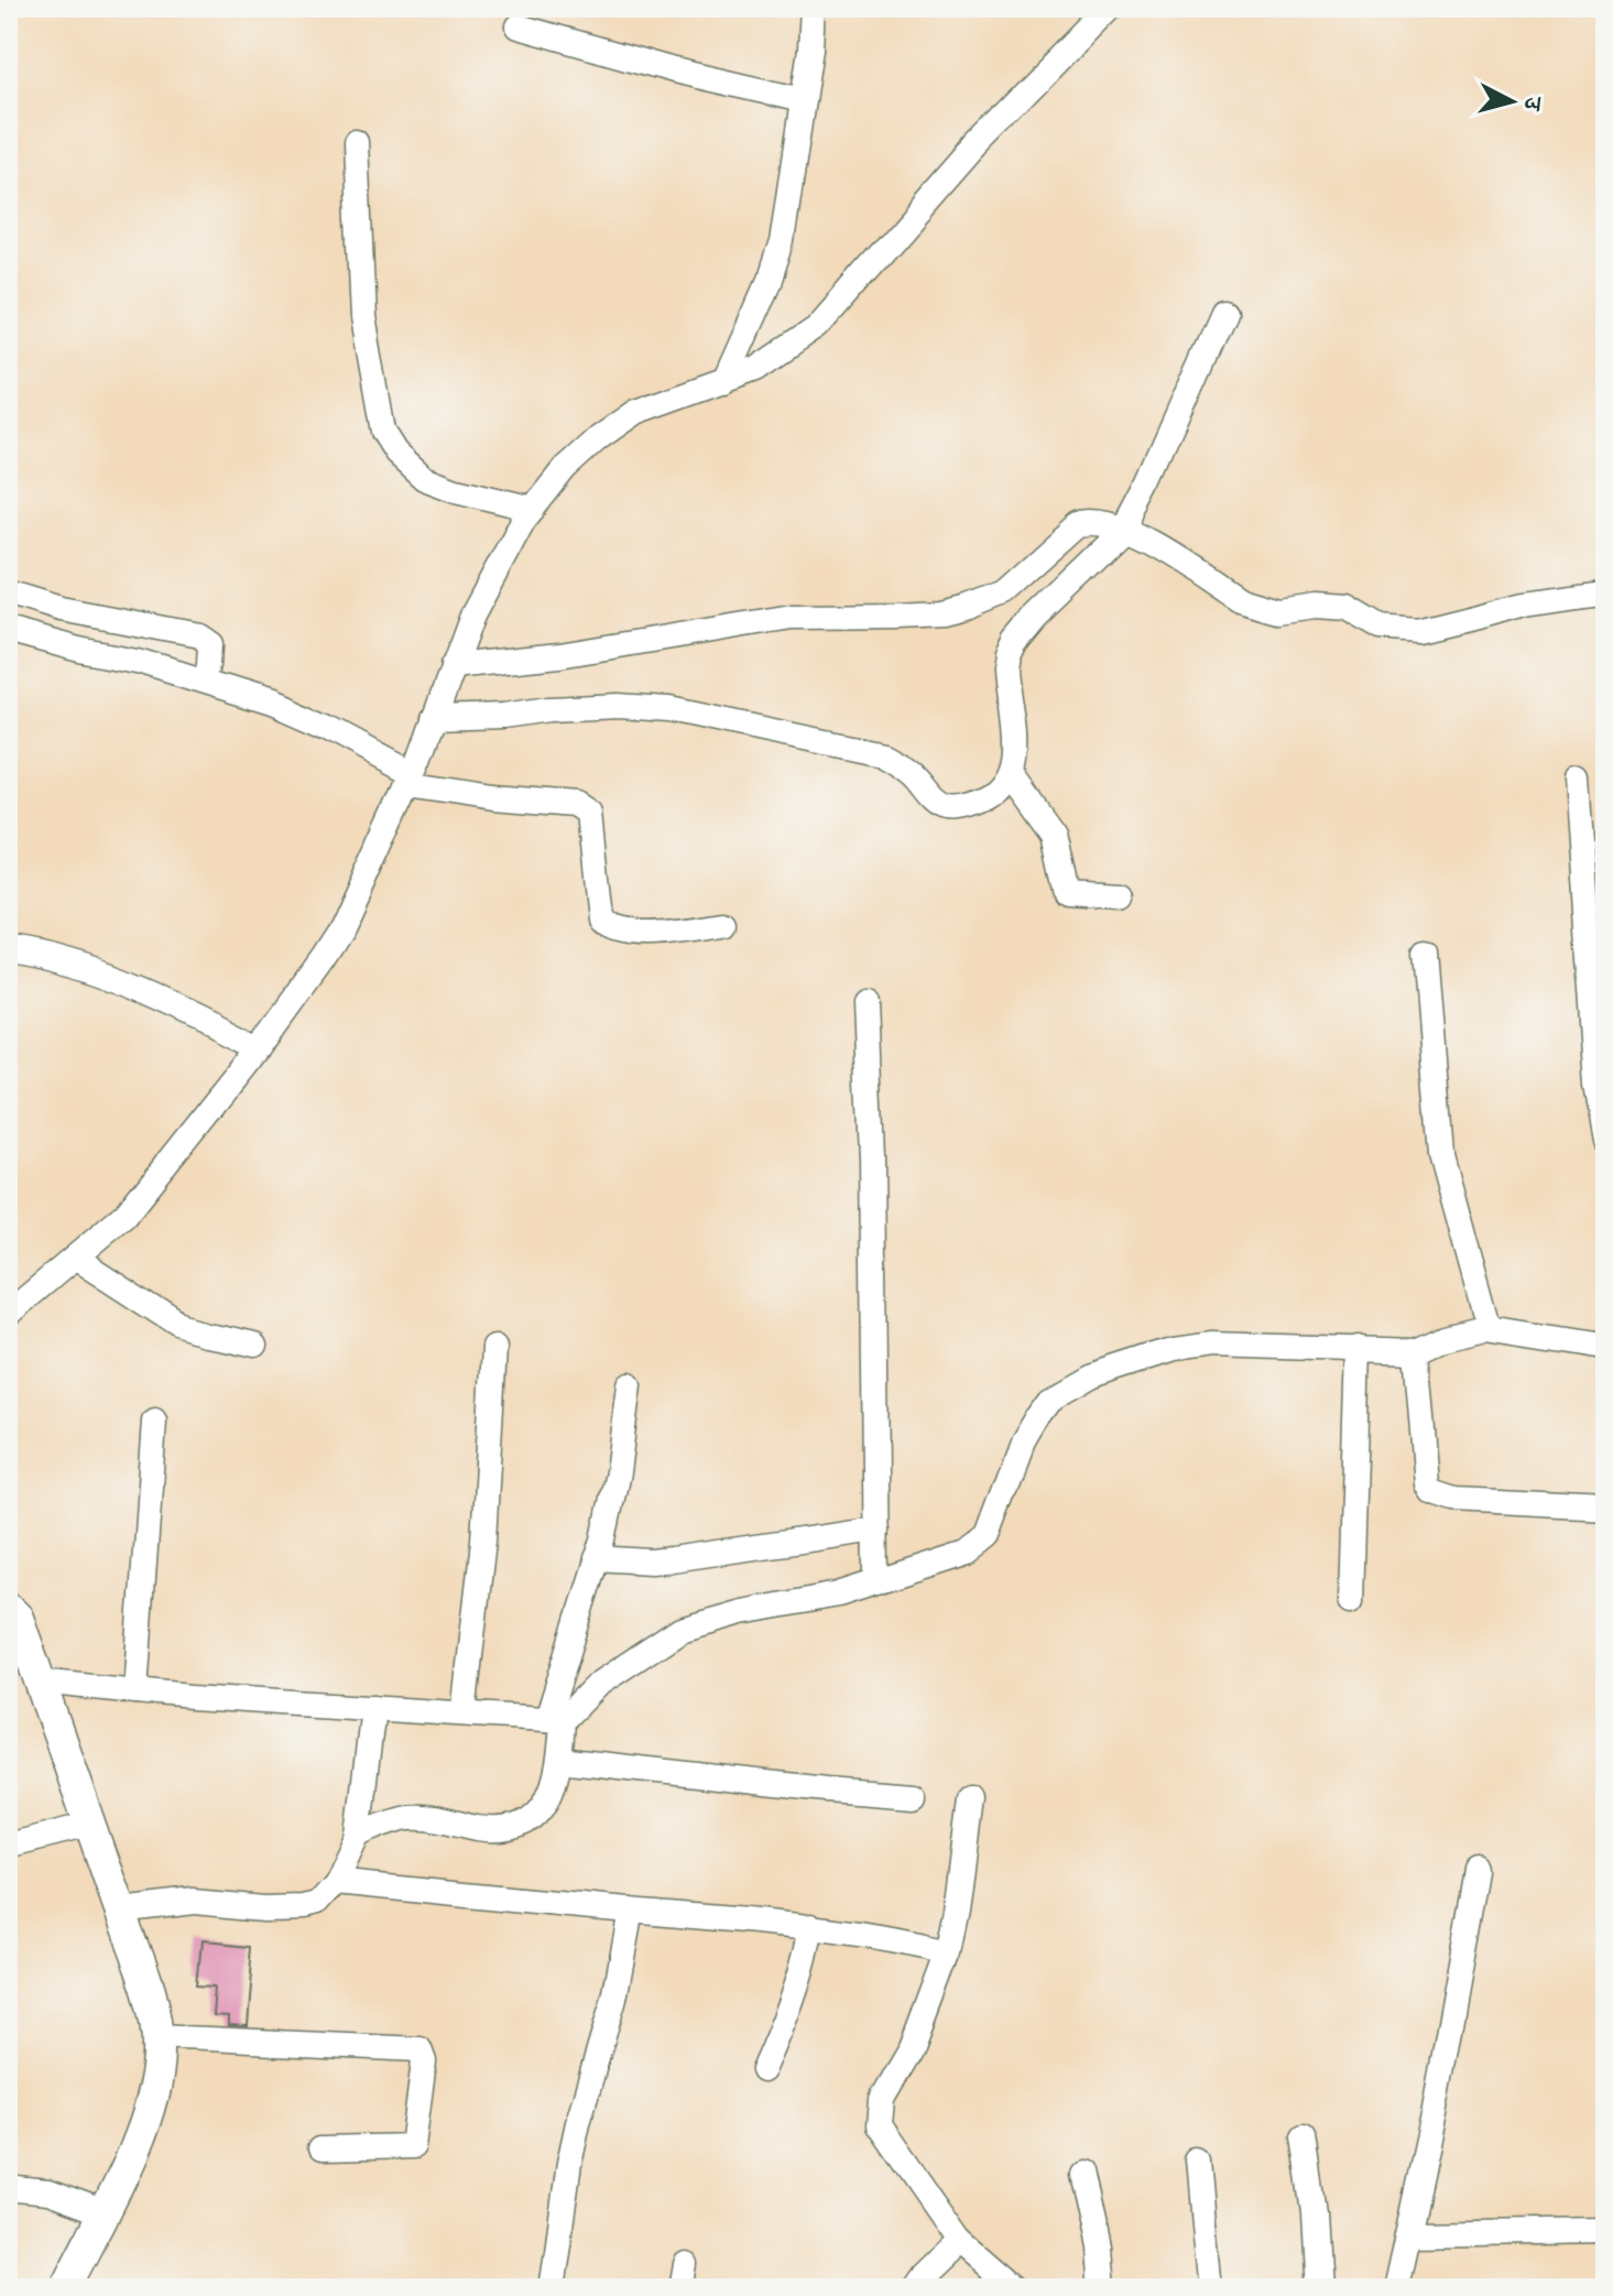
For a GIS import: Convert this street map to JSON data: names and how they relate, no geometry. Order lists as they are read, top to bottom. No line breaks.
{"north":"right"}
